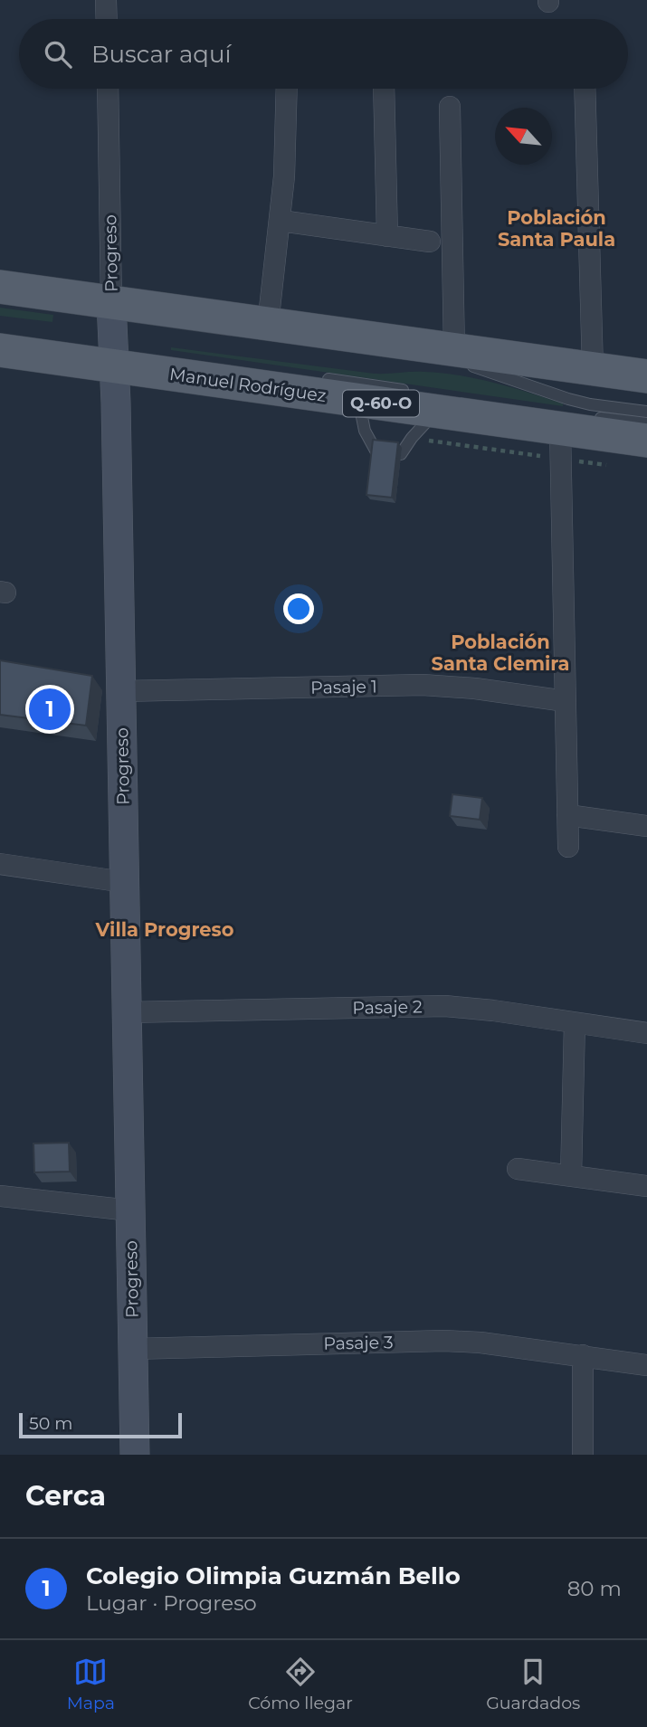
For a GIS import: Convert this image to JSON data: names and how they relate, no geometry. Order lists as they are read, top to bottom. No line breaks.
{"streets":{"main road":["Manuel Rodríguez","Q-60-O"],"street":["Progreso","Pasaje 1","Pasaje 2","Pasaje 3"]},"crossings":[["Progreso","Manuel Rodríguez"],["Progreso","Pasaje 1"],["Progreso","Pasaje 2"],["Progreso","Pasaje 3"]],"districts":["Población Santa Paula","Población Santa Clemira","Villa Progreso"],"scale_bar":"50 m","north":"top left","page":{"search":"Buscar aquí","pins":"1","scale":"50 m","heading":"Cerca","list":[{"mark":"1","name":"Colegio Olimpia Guzmán Bello","note":"Lugar · Progreso","value":"80 m"}],"nav":["Mapa","Cómo llegar","Guardados"]}}
